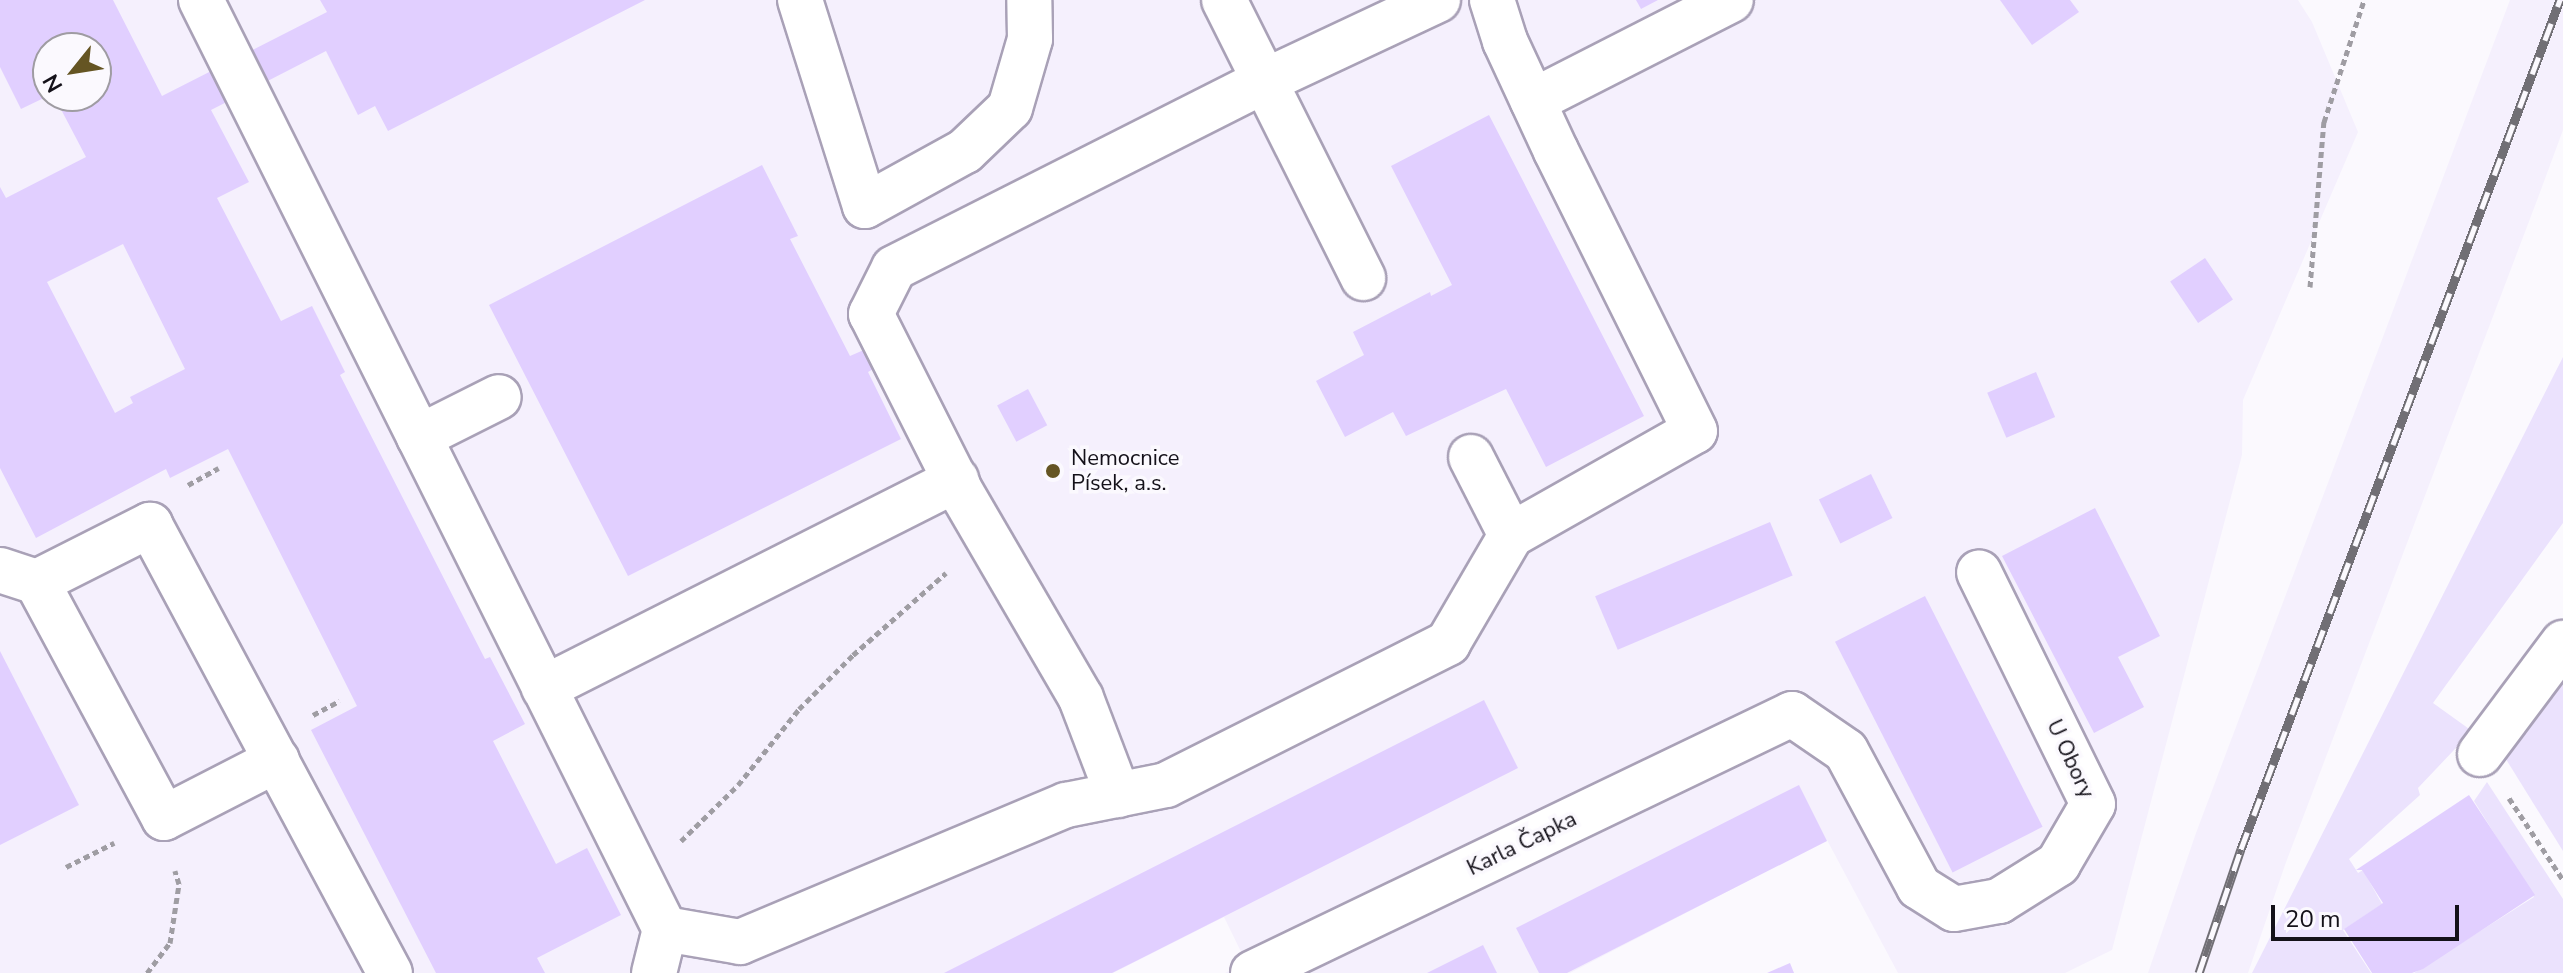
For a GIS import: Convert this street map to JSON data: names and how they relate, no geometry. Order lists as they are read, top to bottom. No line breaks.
{"streets":{"street":["U Obory","Karla Čapka"]},"crossings":[["U Obory","Karla Čapka"]],"places":["Nemocnice Písek, a.s."],"scale_bar":"20 m","north":"bottom left"}
